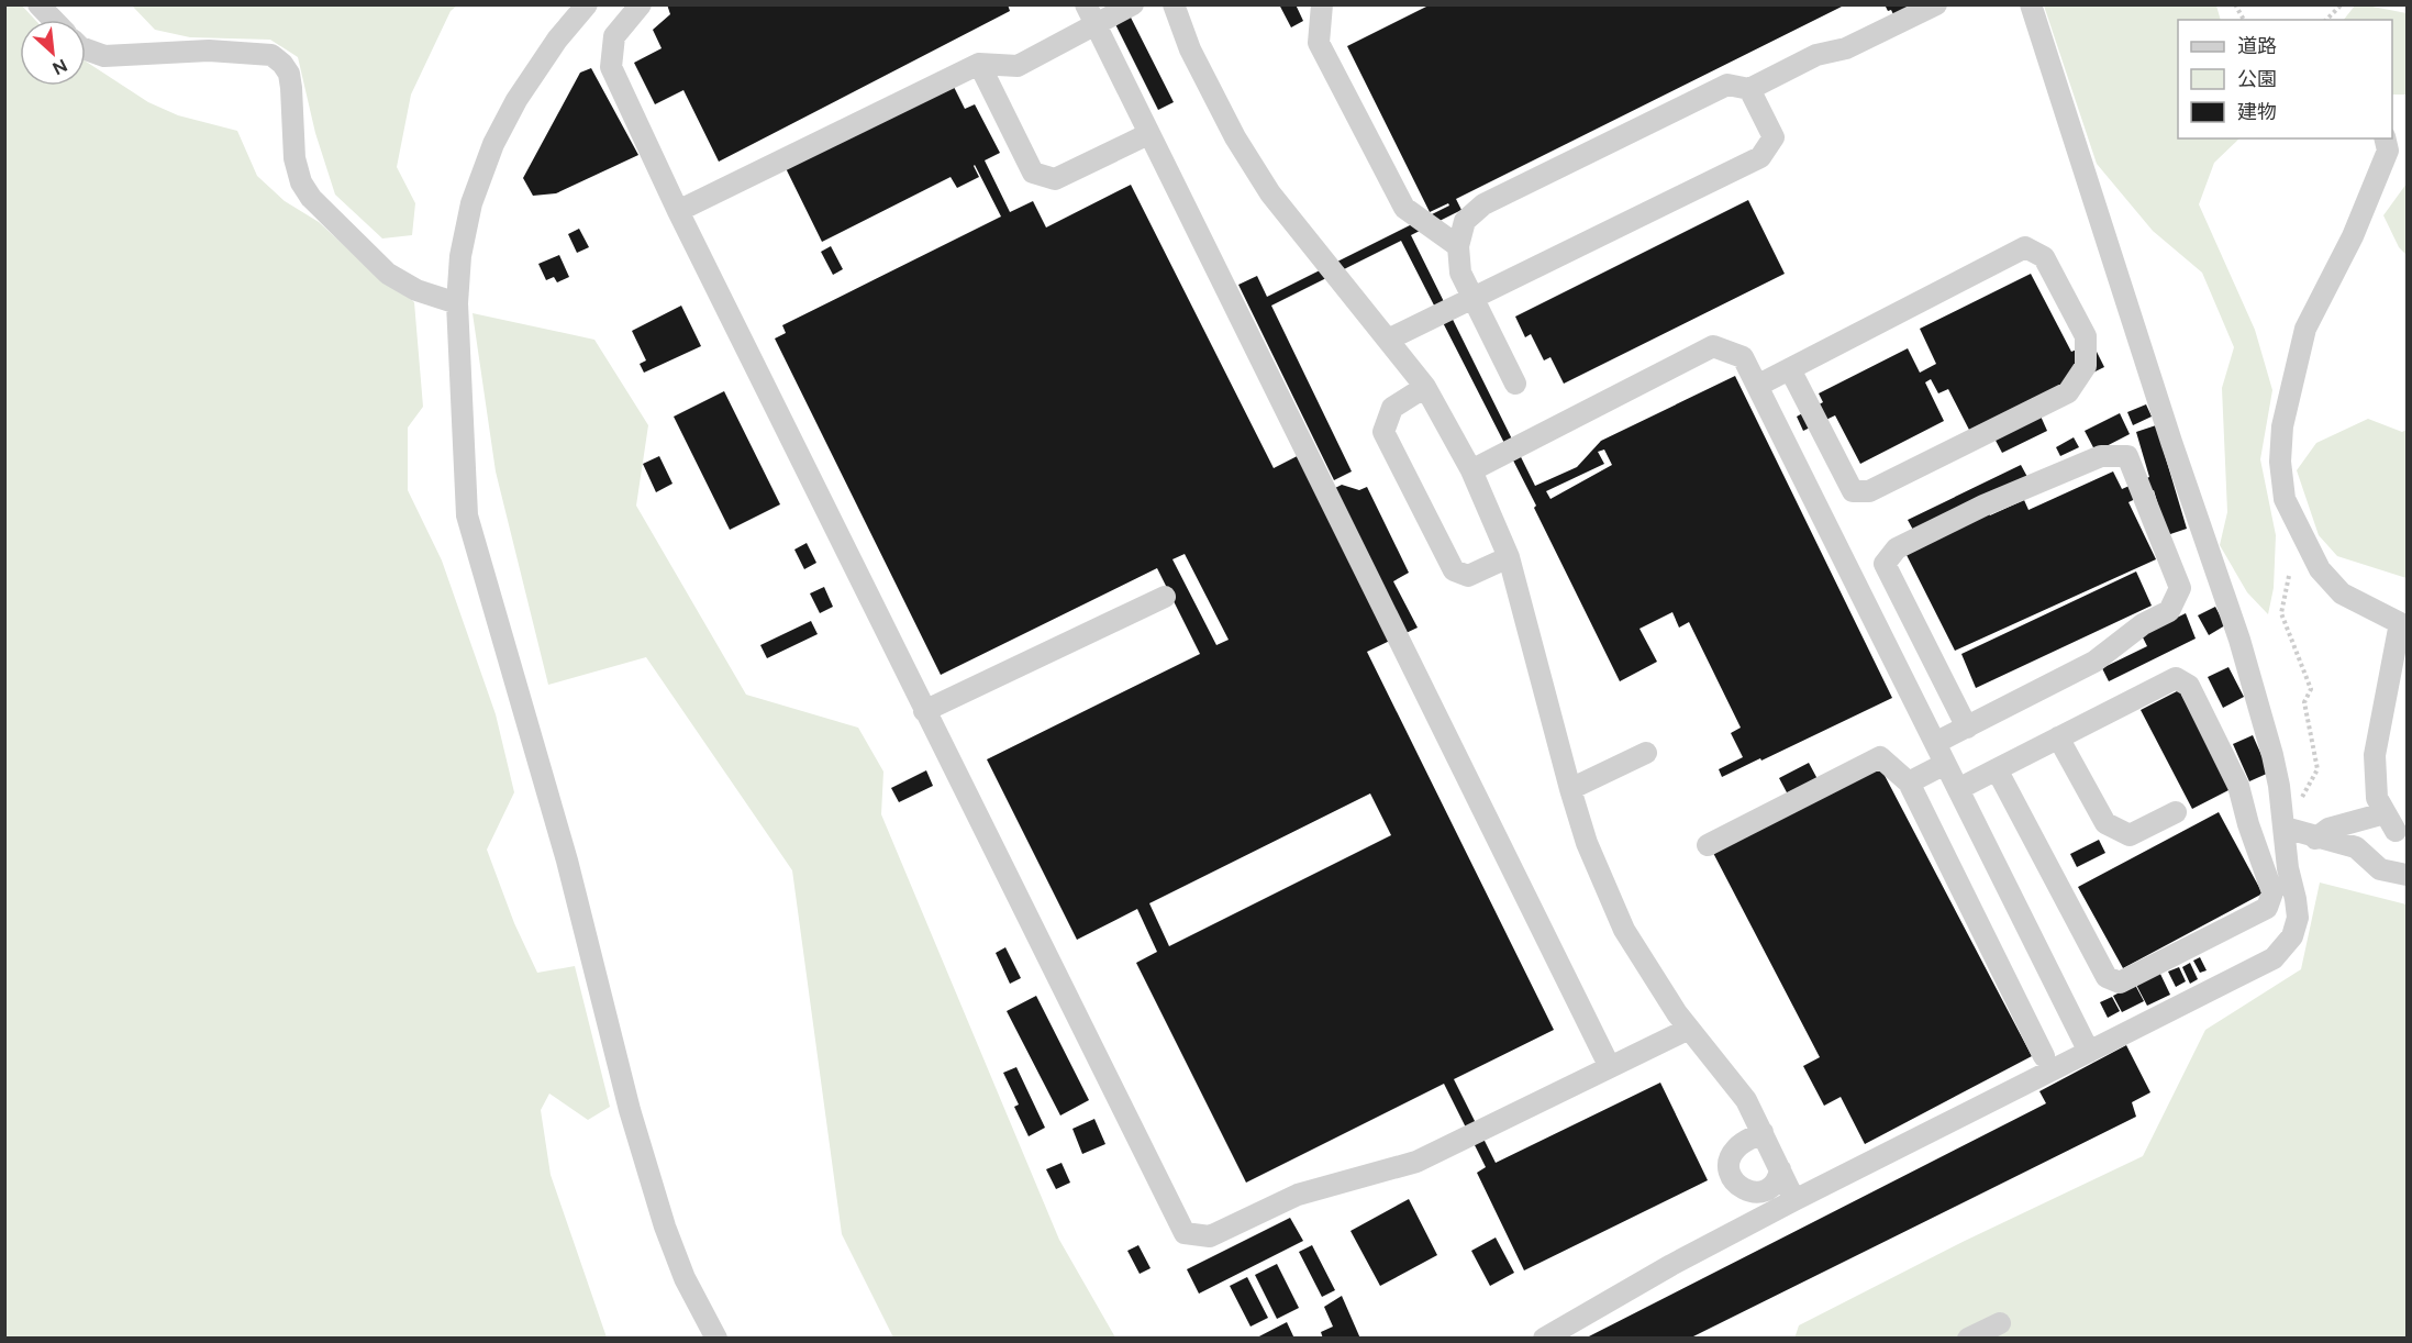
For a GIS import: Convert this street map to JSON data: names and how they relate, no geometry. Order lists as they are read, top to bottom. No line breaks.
{"legend":["道路","公園","建物"],"north":"bottom right"}
